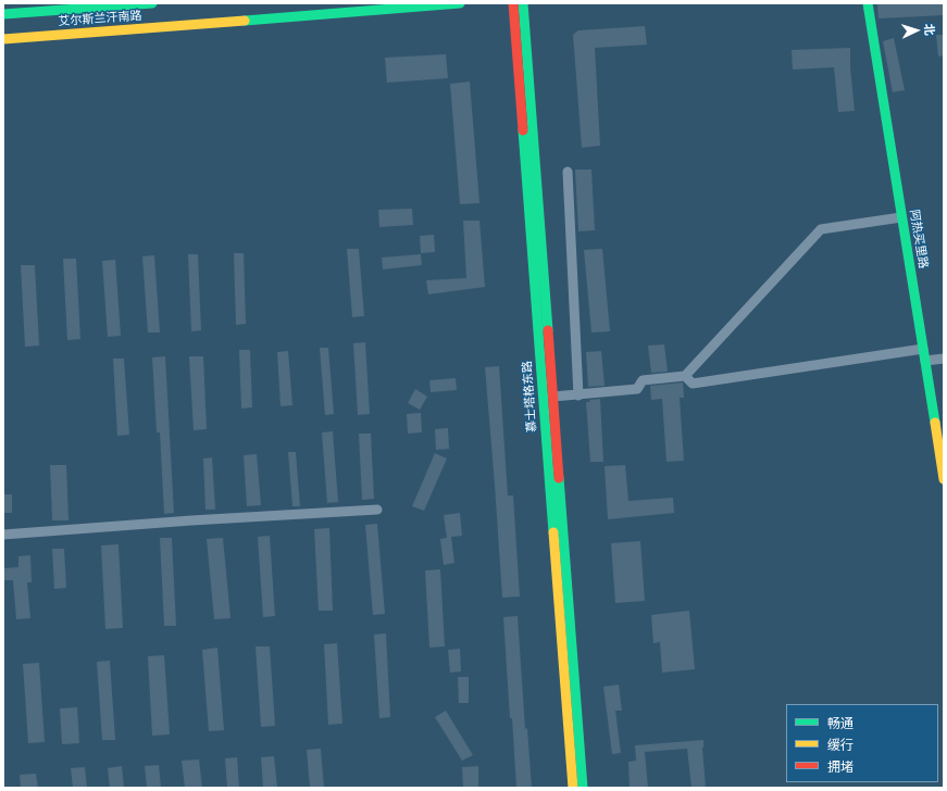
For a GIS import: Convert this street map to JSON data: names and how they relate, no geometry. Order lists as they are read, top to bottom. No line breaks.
{"streets":{"main road":["艾尔斯兰汗南路","阿热买里路","慕士塔格东路"]},"legend":["畅通","缓行","拥堵"],"north":"right"}
